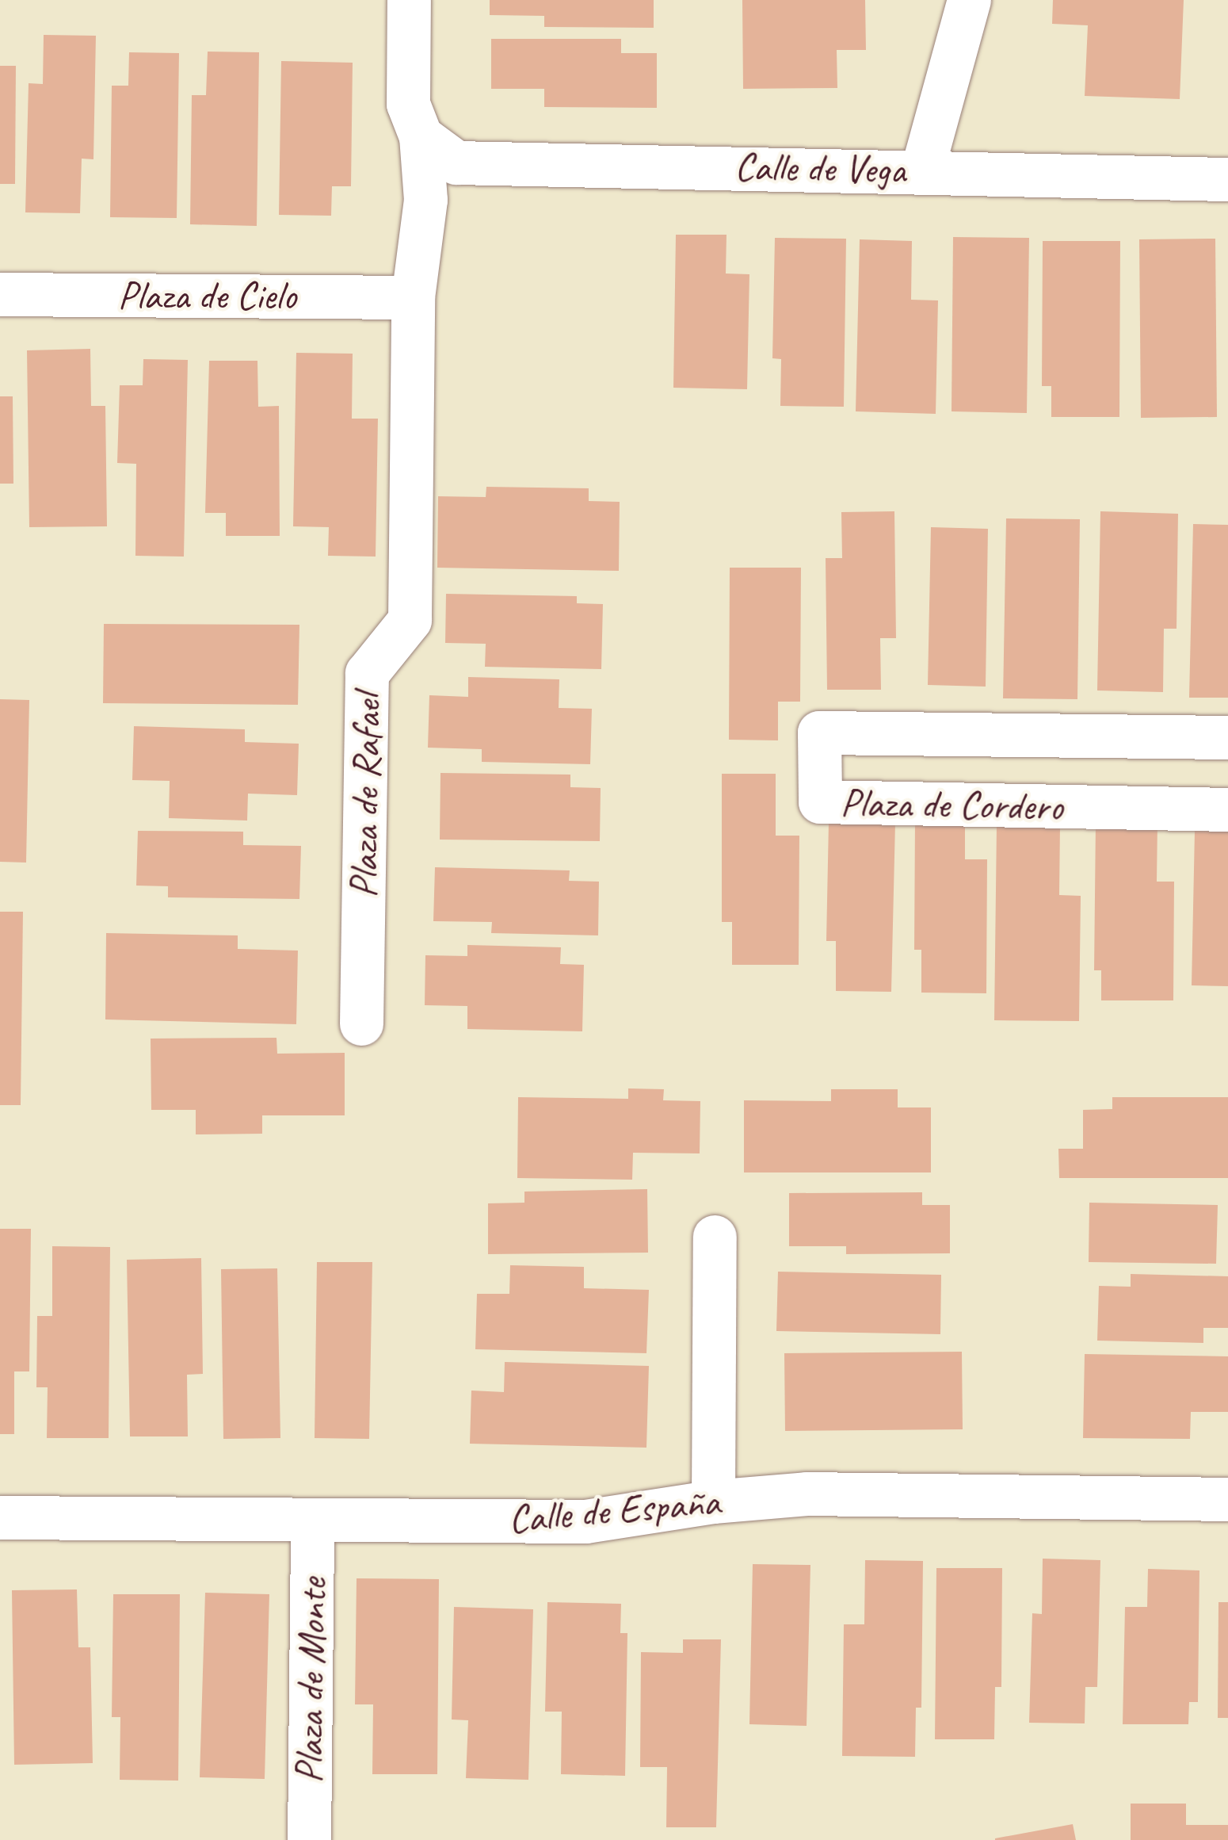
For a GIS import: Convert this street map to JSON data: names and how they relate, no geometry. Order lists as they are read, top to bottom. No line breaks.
{"streets":{"street":["Calle de Vega","Plaza de Cielo","Plaza de Rafael","Plaza de Cordero","Calle de España","Plaza de Monte"]},"crossings":[["Calle de Vega","Plaza de Rafael"],["Plaza de Cielo","Plaza de Rafael"],["Calle de España","Plaza de Monte"]]}
